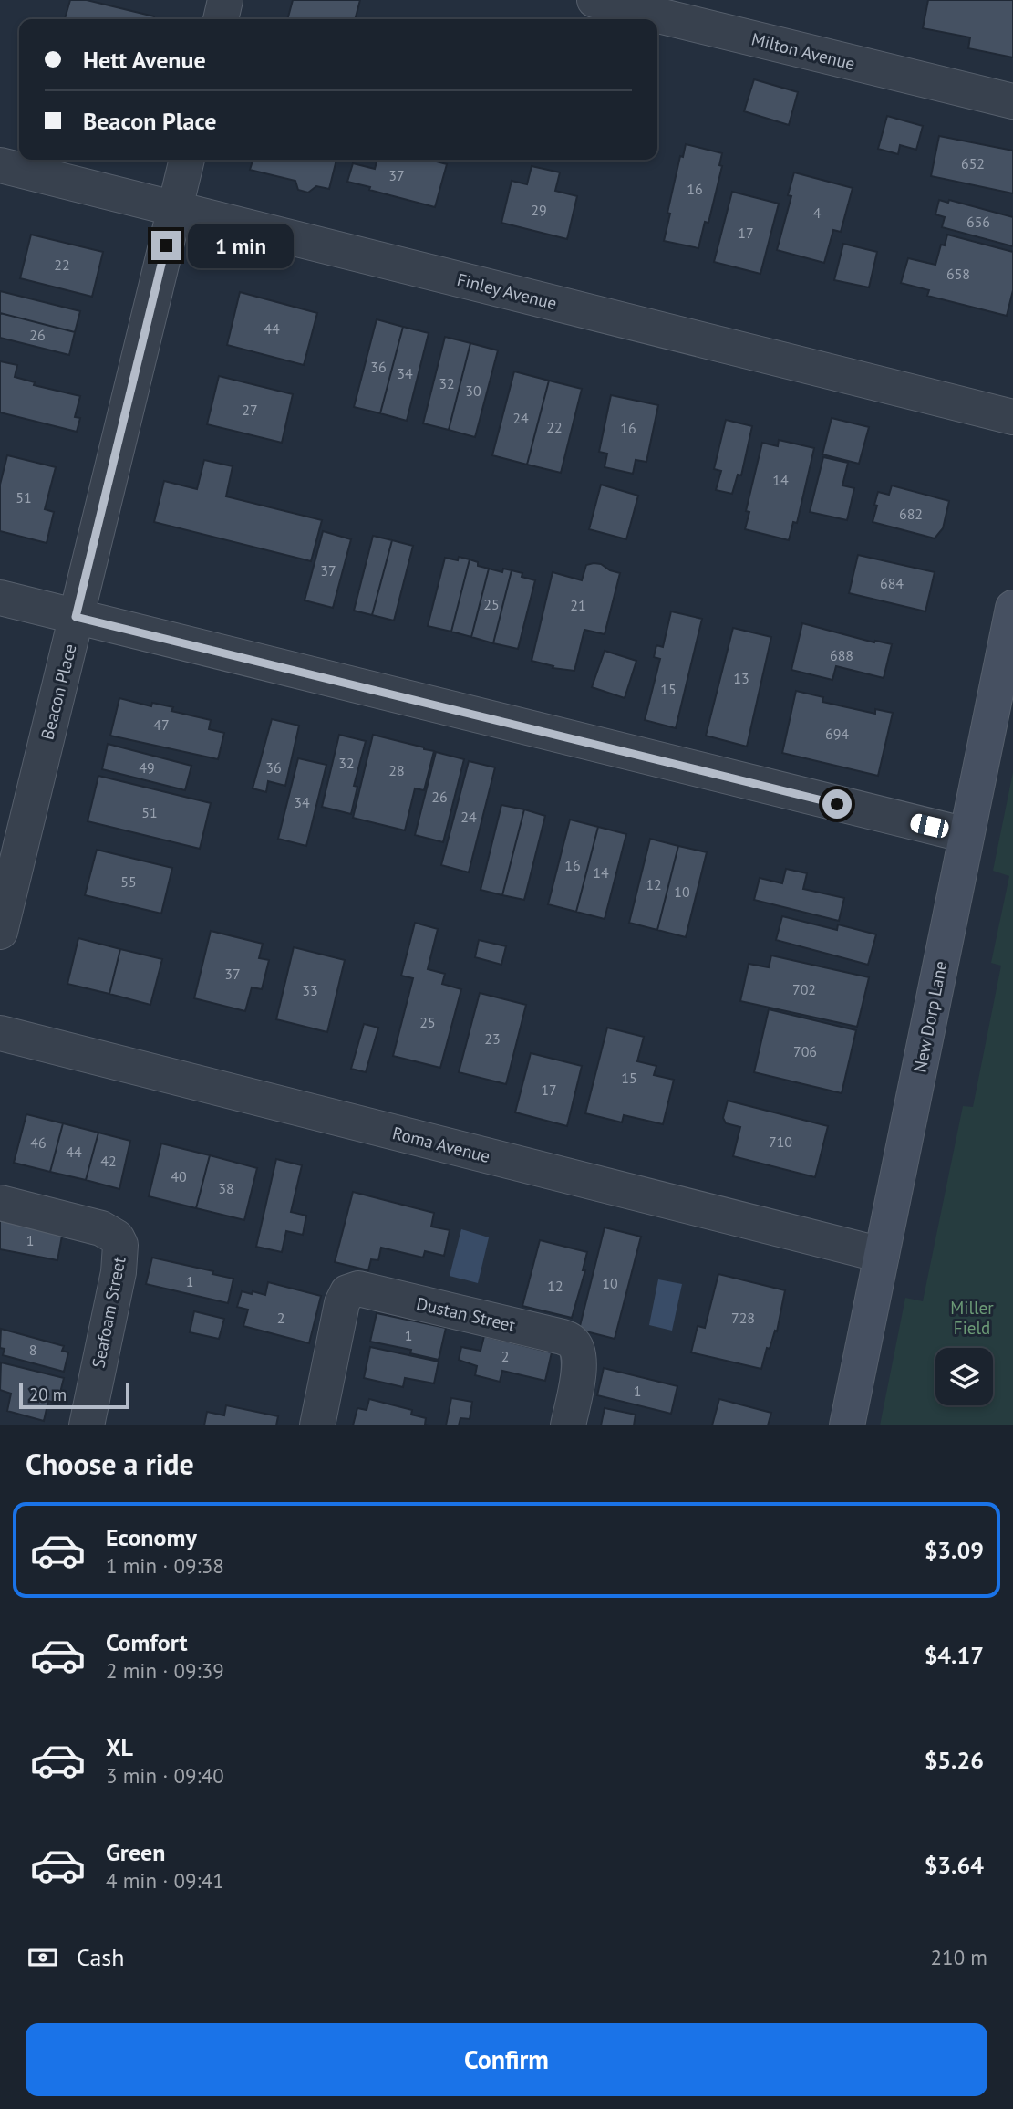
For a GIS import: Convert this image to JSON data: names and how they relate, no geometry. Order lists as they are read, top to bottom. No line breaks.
{"streets":{"street":["Milton Avenue","Finley Avenue","Beacon Place","New Dorp Lane","Roma Avenue","Seafoam Street","Dustan Street"]},"crossings":[["Finley Avenue","Beacon Place"],["New Dorp Lane","Roma Avenue"]],"parks":["Miller Field"],"house_numbers":["652","37","16","29","4","656","17","22","658","44","26","36","34","32","30","27","24","22","16","14","51","682","37","684","25","21","688","13","15","47","694","32","49","36","28","26","34","51","24","16","14","55","12","10","37","702","33","25","23","706","15","17","710","46","44","42","40","38","1","1","10","12","2","728","1","8","2","1"],"scale_bar":"20 m","page":{"banner":["Hett Avenue","Beacon Place"],"bubble":"1 min","scale":"20 m","heading":"Choose a ride","list":[{"name":"Economy","note":"1 min · 09:38","value":"$3.09"},{"name":"Comfort","note":"2 min · 09:39","value":"$4.17"},{"name":"XL","note":"3 min · 09:40","value":"$5.26"},{"name":"Green","note":"4 min · 09:41","value":"$3.64"}],"pay":["Cash","210 m"],"buttons":"Confirm"}}
